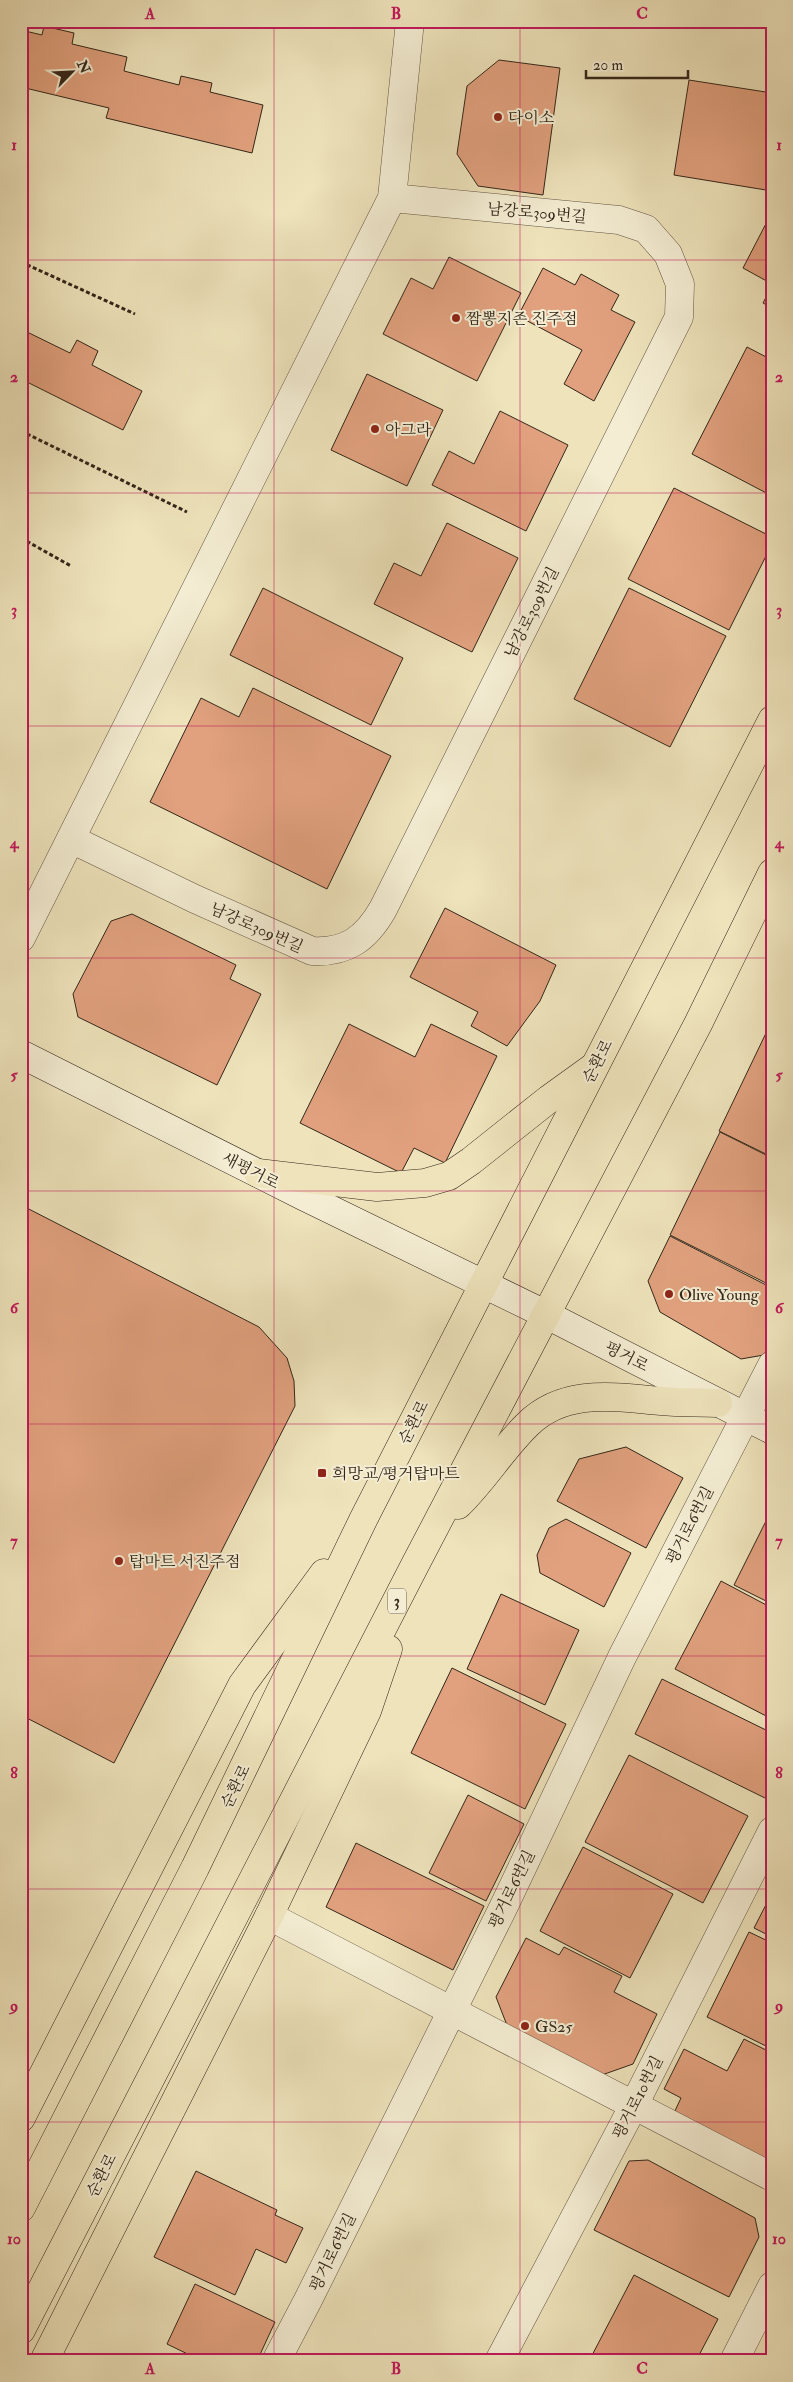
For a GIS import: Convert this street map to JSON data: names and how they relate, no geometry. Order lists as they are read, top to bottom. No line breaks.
{"streets":{"main road":["순환로","3"],"street":["남강로309번길","새평거로","평거로","평거로6번길","평거로10번길"]},"crossings":[["순환로","새평거로"],["순환로","평거로"],["새평거로","평거로"],["평거로","평거로6번길"]],"places":{"other":["다이소","짬뽕지존 진주점","아그라","Olive Young","탑마트 서진주점","GS25"],"transit":["희망교/평거탑마트"]},"scale_bar":"20 m","north":"top right","grid":{"columns":["A","B","C"],"rows":["1","2","3","4","5","6","7","8","9","10"]}}
